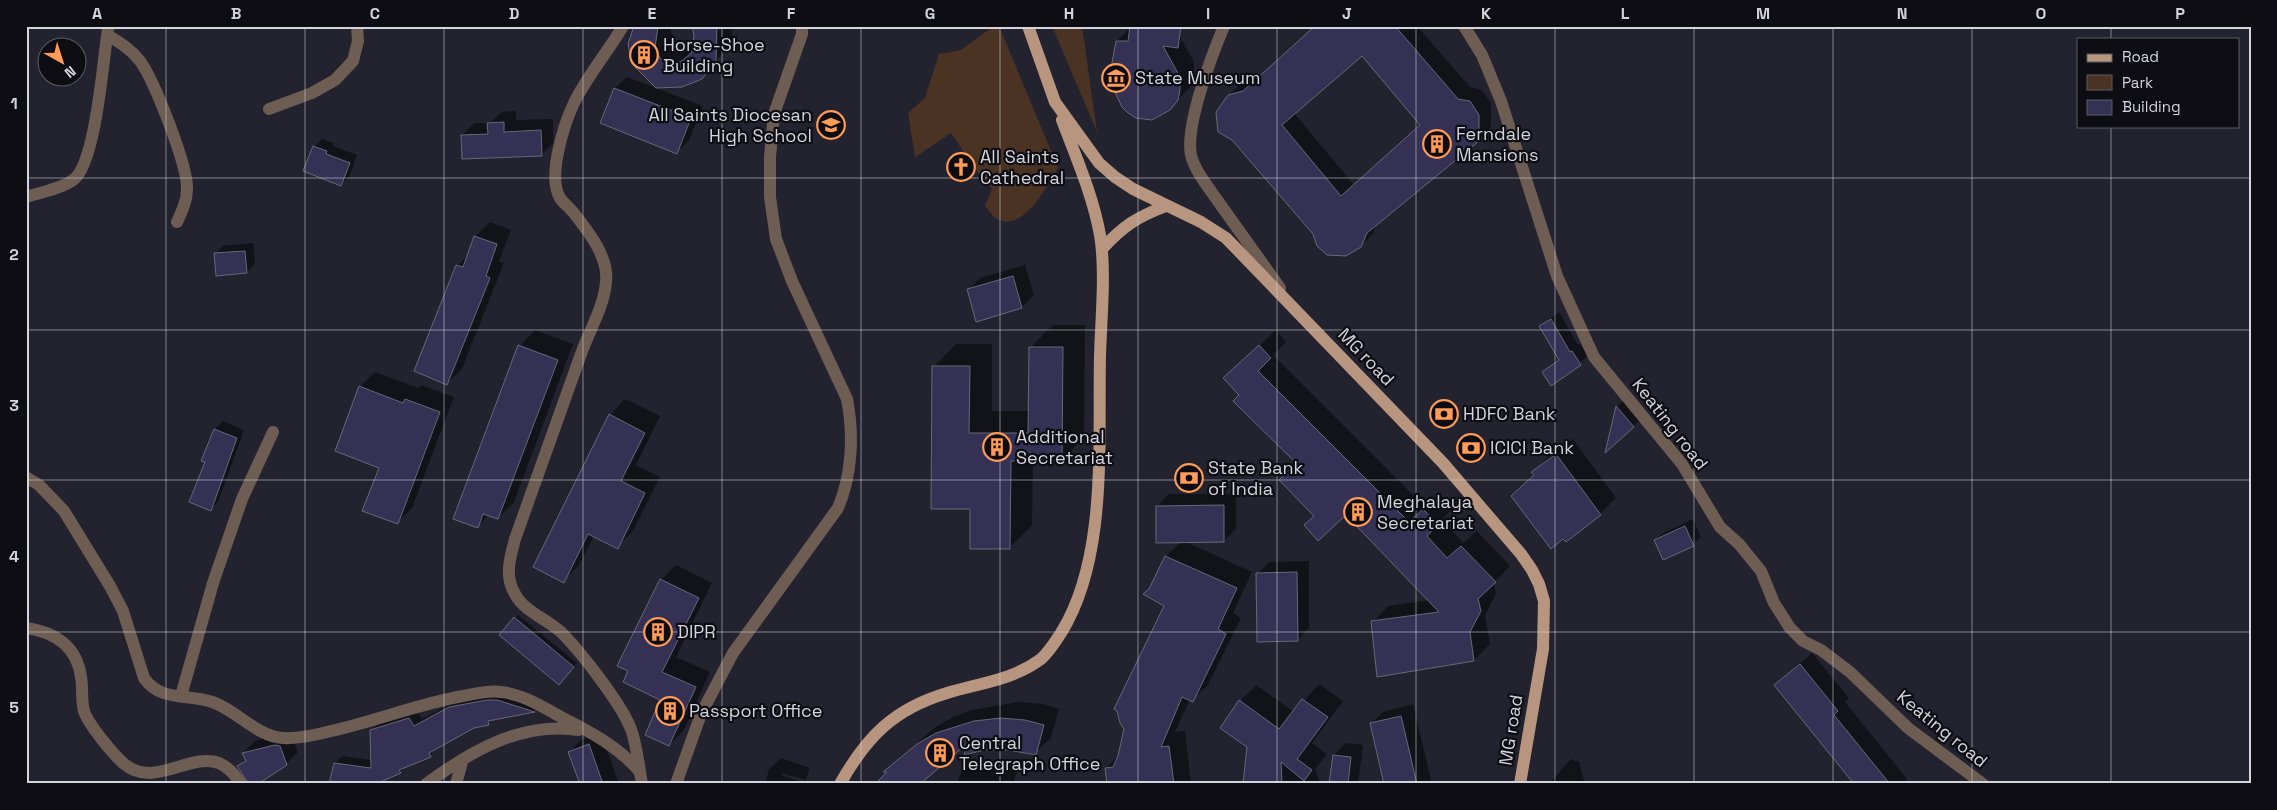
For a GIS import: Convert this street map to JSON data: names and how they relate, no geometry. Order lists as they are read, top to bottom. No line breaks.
{"streets":{"main road":["MG road"],"street":["Keating road"]},"places":{"building":["Horse-Shoe Building","Ferndale Mansions","Additional Secretariat","Meghalaya Secretariat","DIPR","Passport Office","Central Telegraph Office"],"museum":["State Museum"],"school or university":["All Saints Diocesan High School"],"church":["All Saints Cathedral"],"bank":["HDFC Bank","ICICI Bank","State Bank of India"]},"legend":["Road","Park","Building"],"north":"bottom right","grid":{"columns":["A","B","C","D","E","F","G","H","I","J","K","L","M","N","O","P"],"rows":["1","2","3","4","5"]}}
